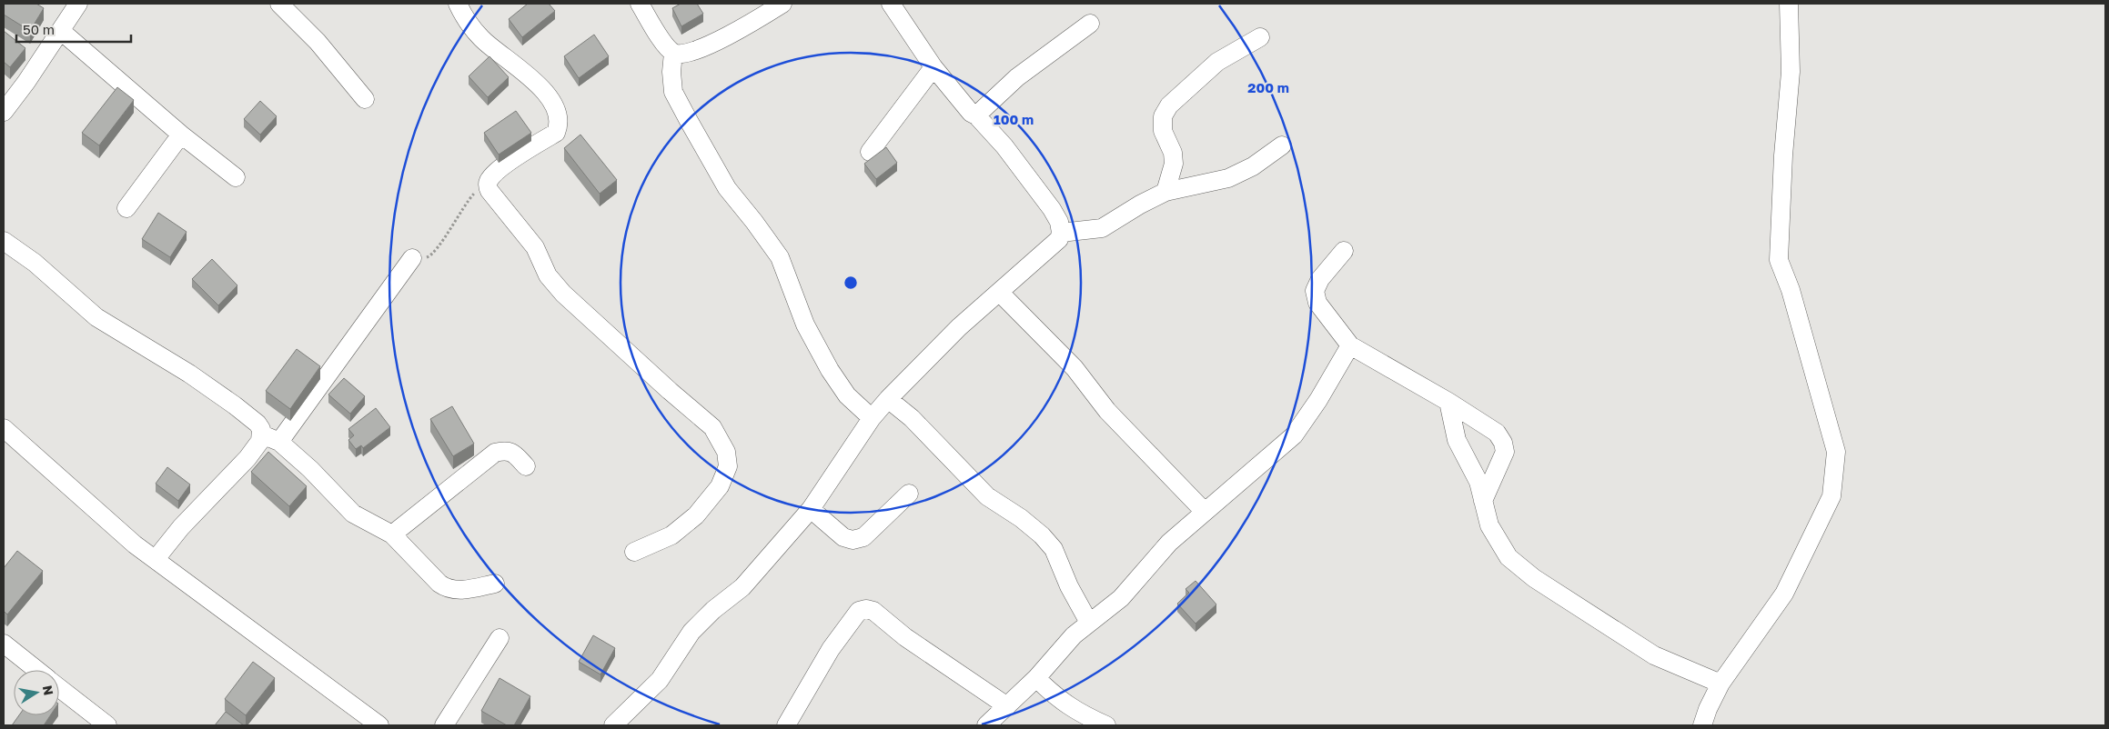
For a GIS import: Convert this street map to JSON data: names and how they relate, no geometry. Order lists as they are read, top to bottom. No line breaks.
{"scale_bar":"50 m","north":"right","rings":["200 m","100 m"]}
